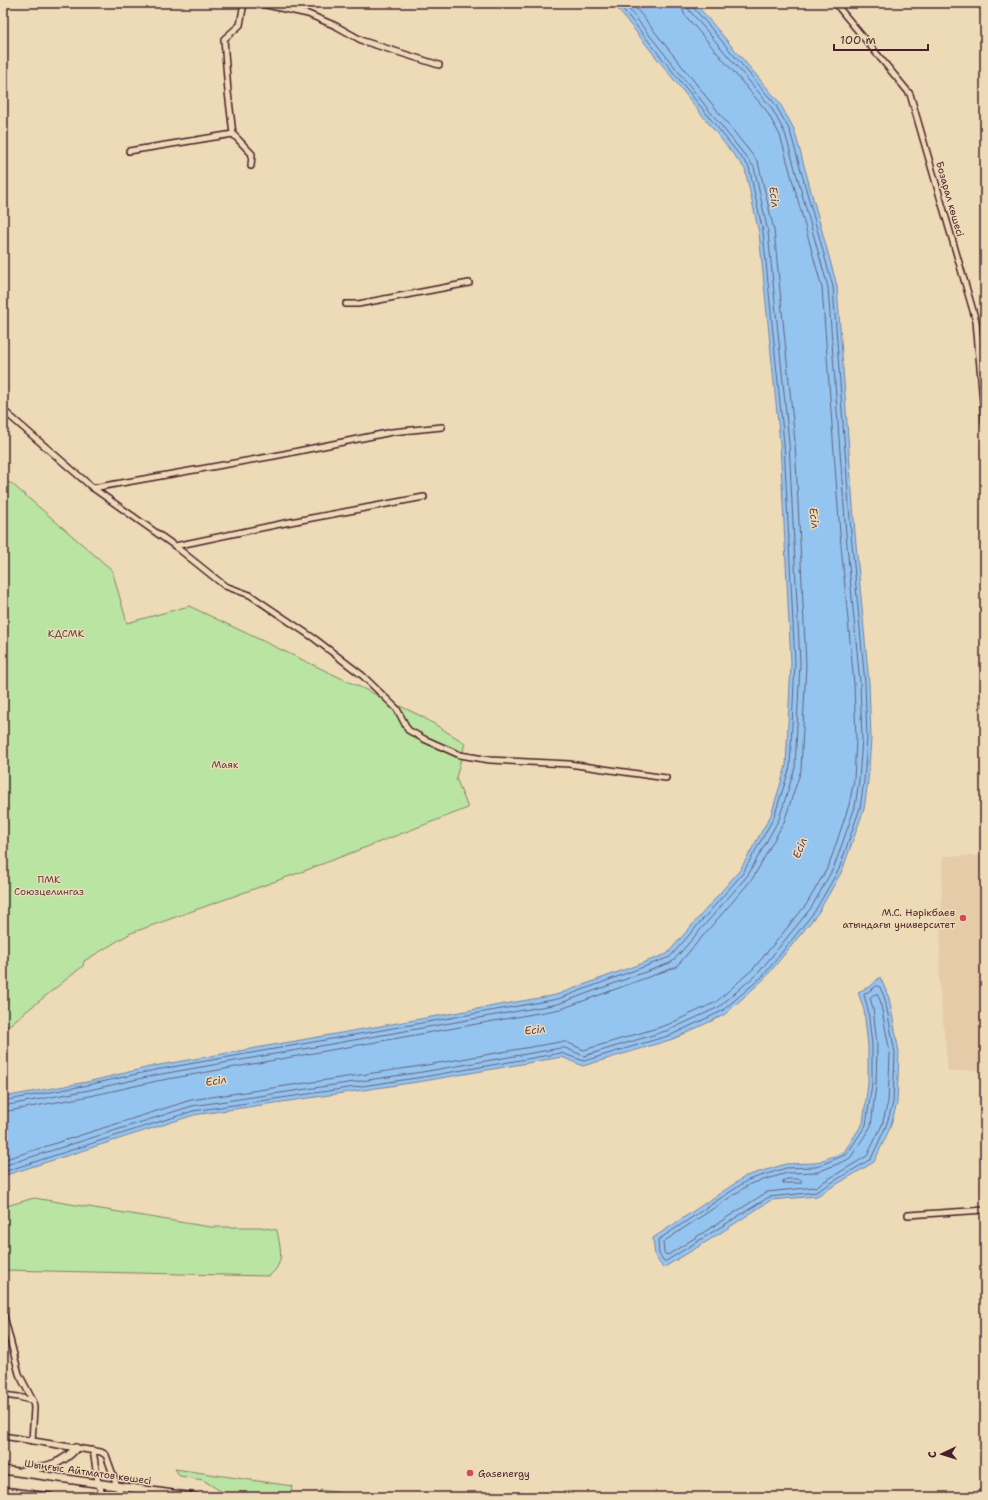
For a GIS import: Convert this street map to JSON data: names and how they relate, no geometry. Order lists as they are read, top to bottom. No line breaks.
{"streets":{"main road":["Шыңғыс Айтматов көшесі"],"street":["Бозарал көшесі"]},"water":["Есіл"],"parks":["КДСМК","Маяк","ПМК Союзцелингаз"],"places":["М.С. Нәрікбаев атындағы университет","Gasenergy"],"scale_bar":"100 m","north":"left"}
